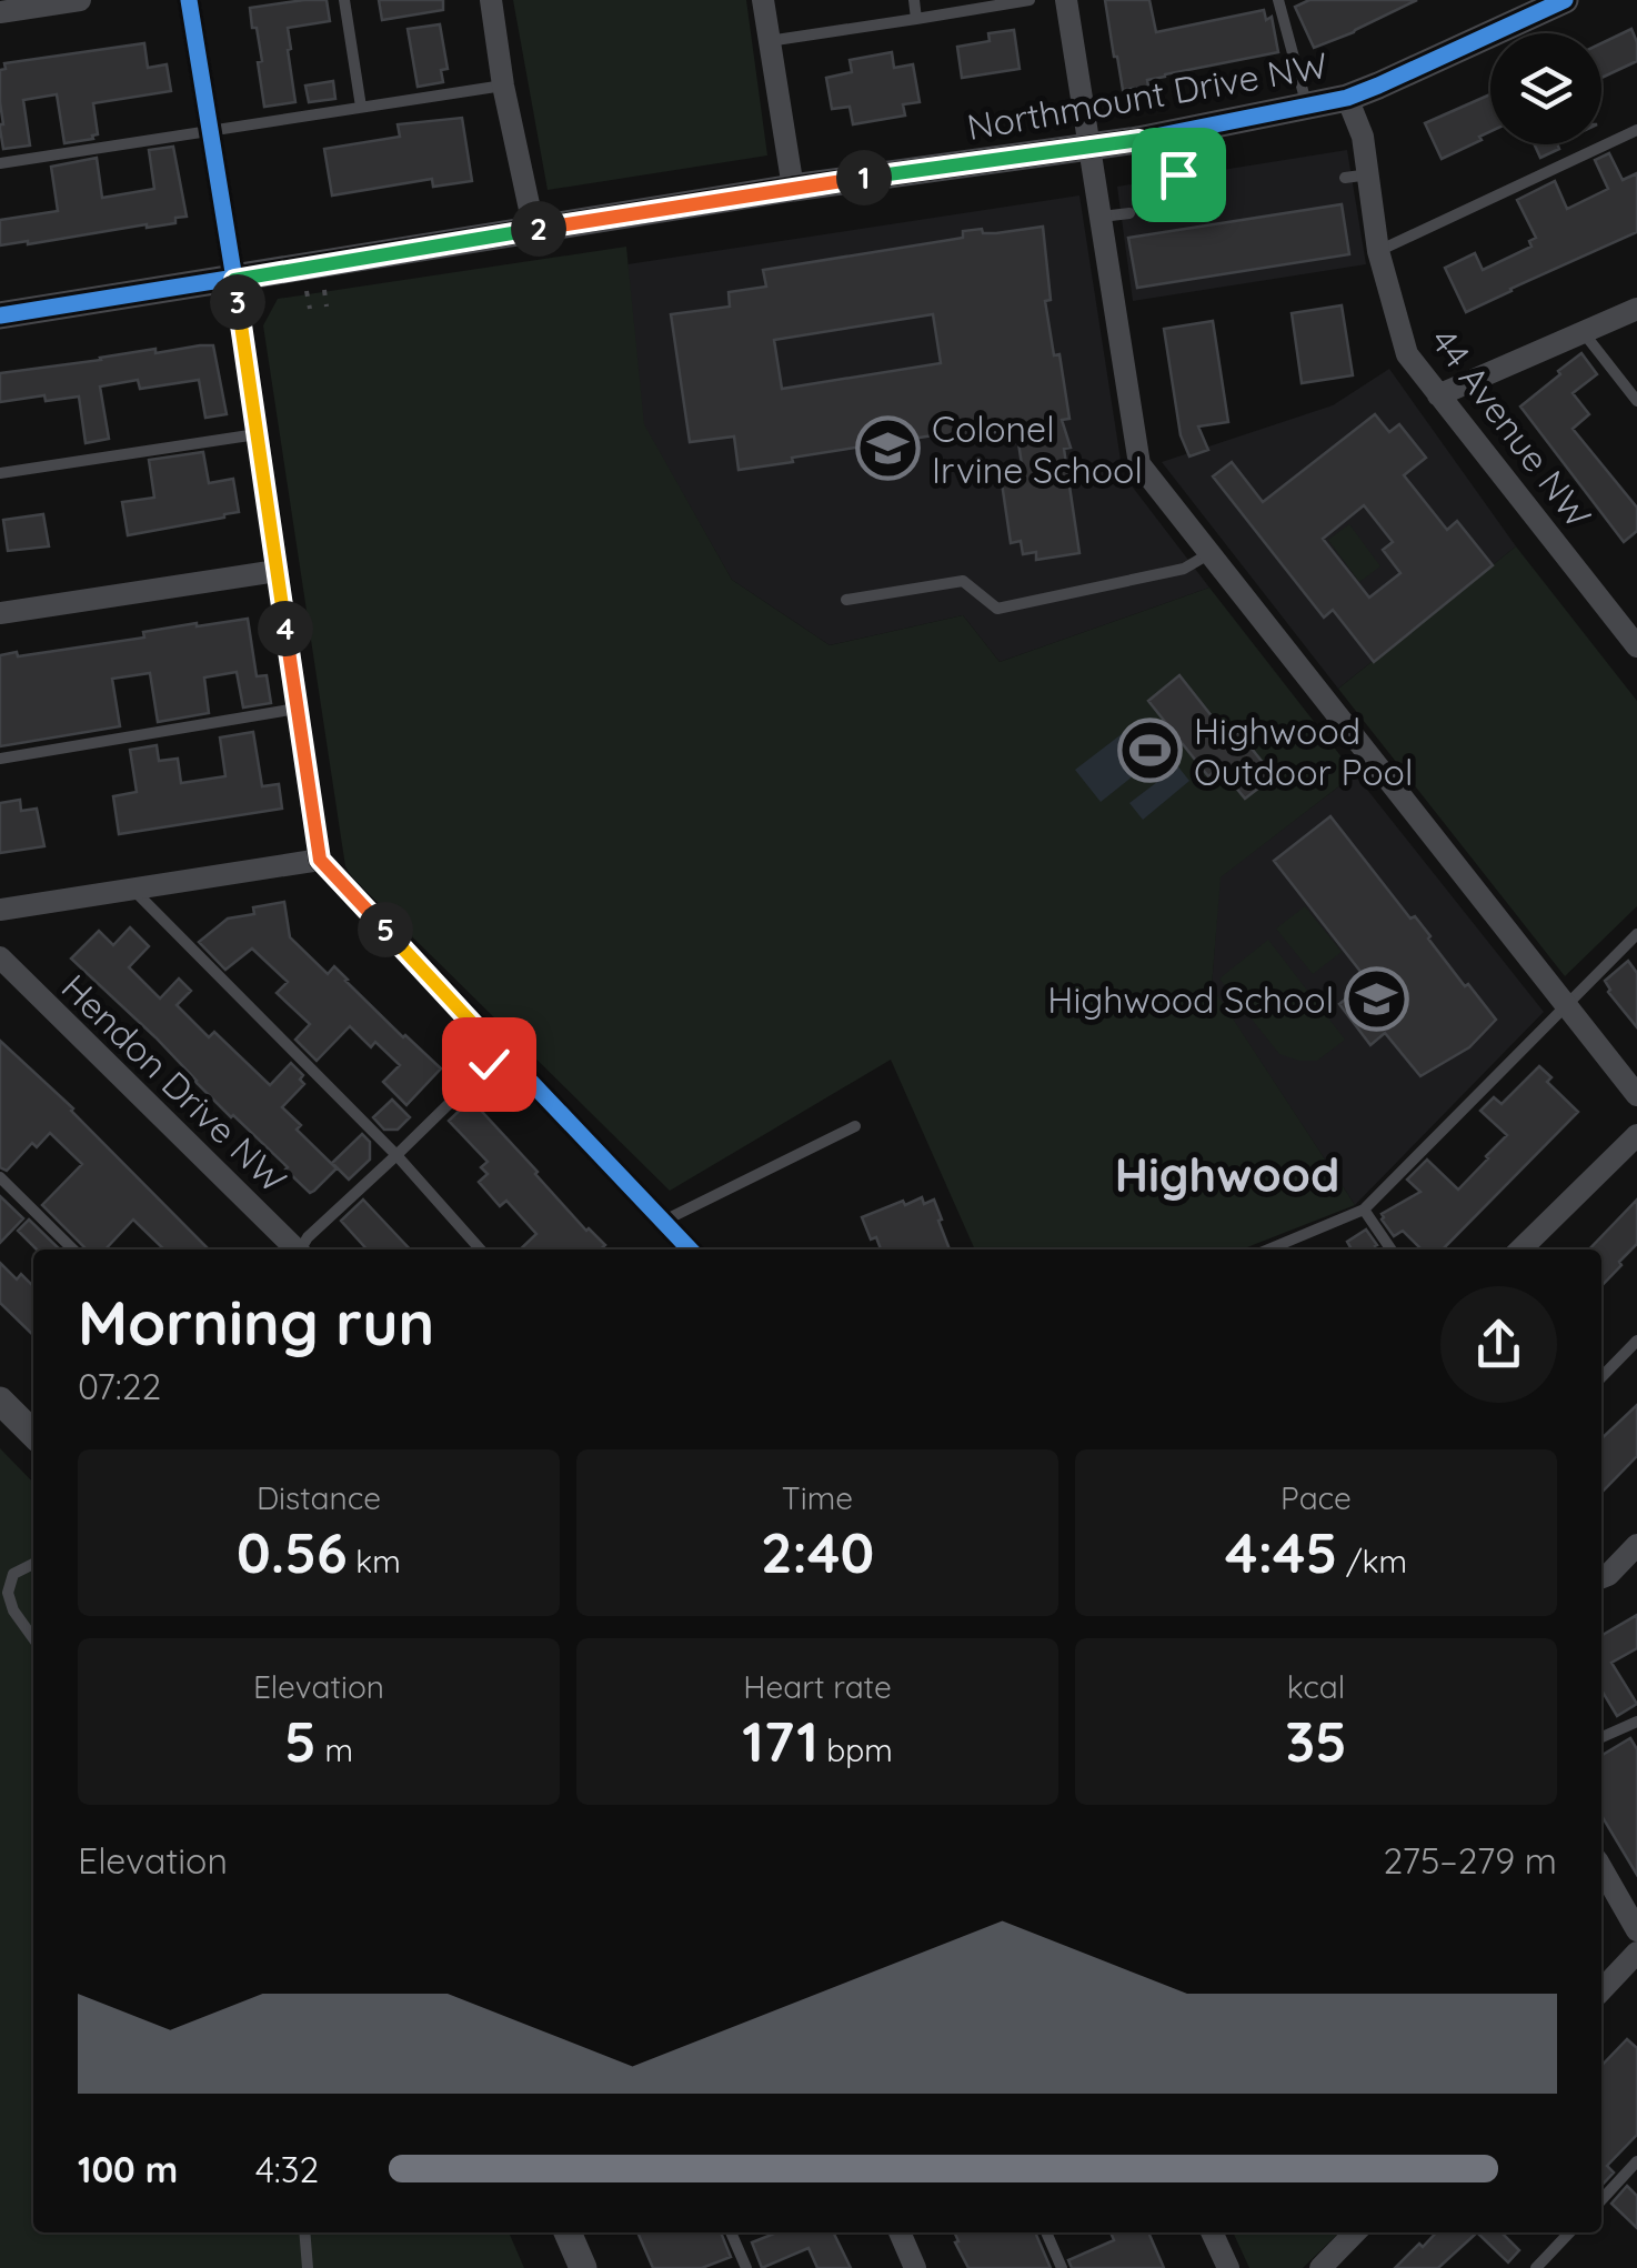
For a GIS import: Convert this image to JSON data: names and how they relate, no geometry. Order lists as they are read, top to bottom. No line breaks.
{"streets":{"street":["Northmount Drive NW","44 Avenue NW","Hendon Drive NW"]},"crossings":[["Northmount Drive NW","44 Avenue NW"]],"districts":["Highwood"],"places":{"school or university":["Colonel Irvine School","Highwood School"],"sports":["Highwood Outdoor Pool"]},"page":{"pins":["1","2","3","4","5"],"heading":["Morning run","07:22"],"stats":[["Distance","0.56 km"],["Time","2:40"],["Pace","4:45 /km"],["Elevation","5 m"],["Heart rate","171 bpm"],["kcal","35"]],"chart":["Elevation","275–279 m"],"list":[{"name":"100 m","note":"4:32"}]}}
